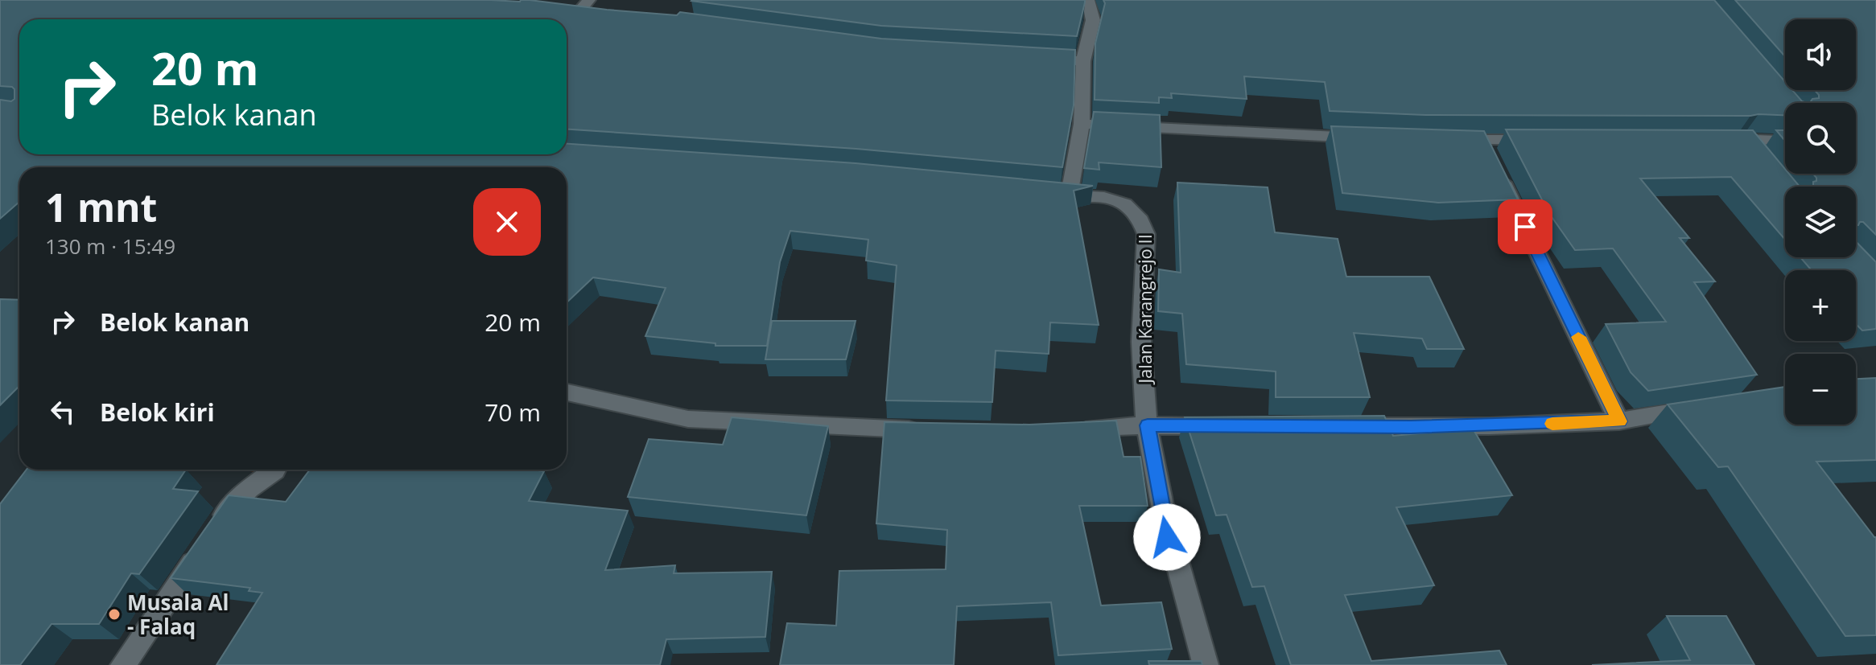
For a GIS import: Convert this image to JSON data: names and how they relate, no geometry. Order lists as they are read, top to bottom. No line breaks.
{"streets":{"street":["Jalan Karangrejo II"]},"places":["Musala Al - Falaq"],"page":{"map_buttons":["+","−"],"turn":["20 m","Belok kanan"],"heading":["1 mnt","130 m · 15:49"],"list":[{"name":"Belok kanan","value":"20 m"},{"name":"Belok kiri","value":"70 m"}]}}
